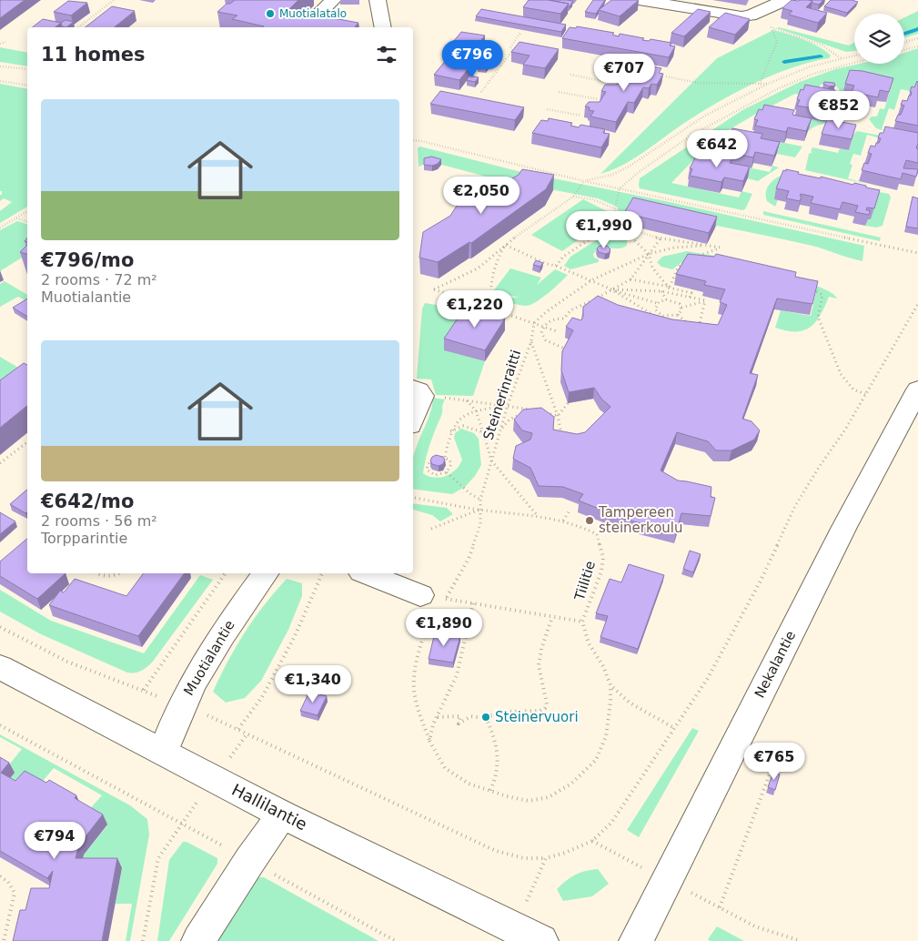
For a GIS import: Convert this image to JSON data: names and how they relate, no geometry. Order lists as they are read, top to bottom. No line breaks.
{"streets":{"main road":["Muotialantie","Nekalantie","Hallilantie"],"path":["Steinerinraitti","Tiilitie"]},"crossings":[["Steinerinraitti","Tiilitie"],["Muotialantie","Hallilantie"]],"places":["Muotialatalo","Tampereen steinerkoulu","Steinervuori"],"page":{"heading":"11 homes","price":["€796","€707","€852","€642","€2,050","€1,990","€1,220","€1,890","€1,340","€765","€794"],"list":[{"name":"€796/mo","note":"2 rooms · 72 m² · Muotialantie"},{"name":"€642/mo","note":"2 rooms · 56 m² · Torpparintie"}]}}
